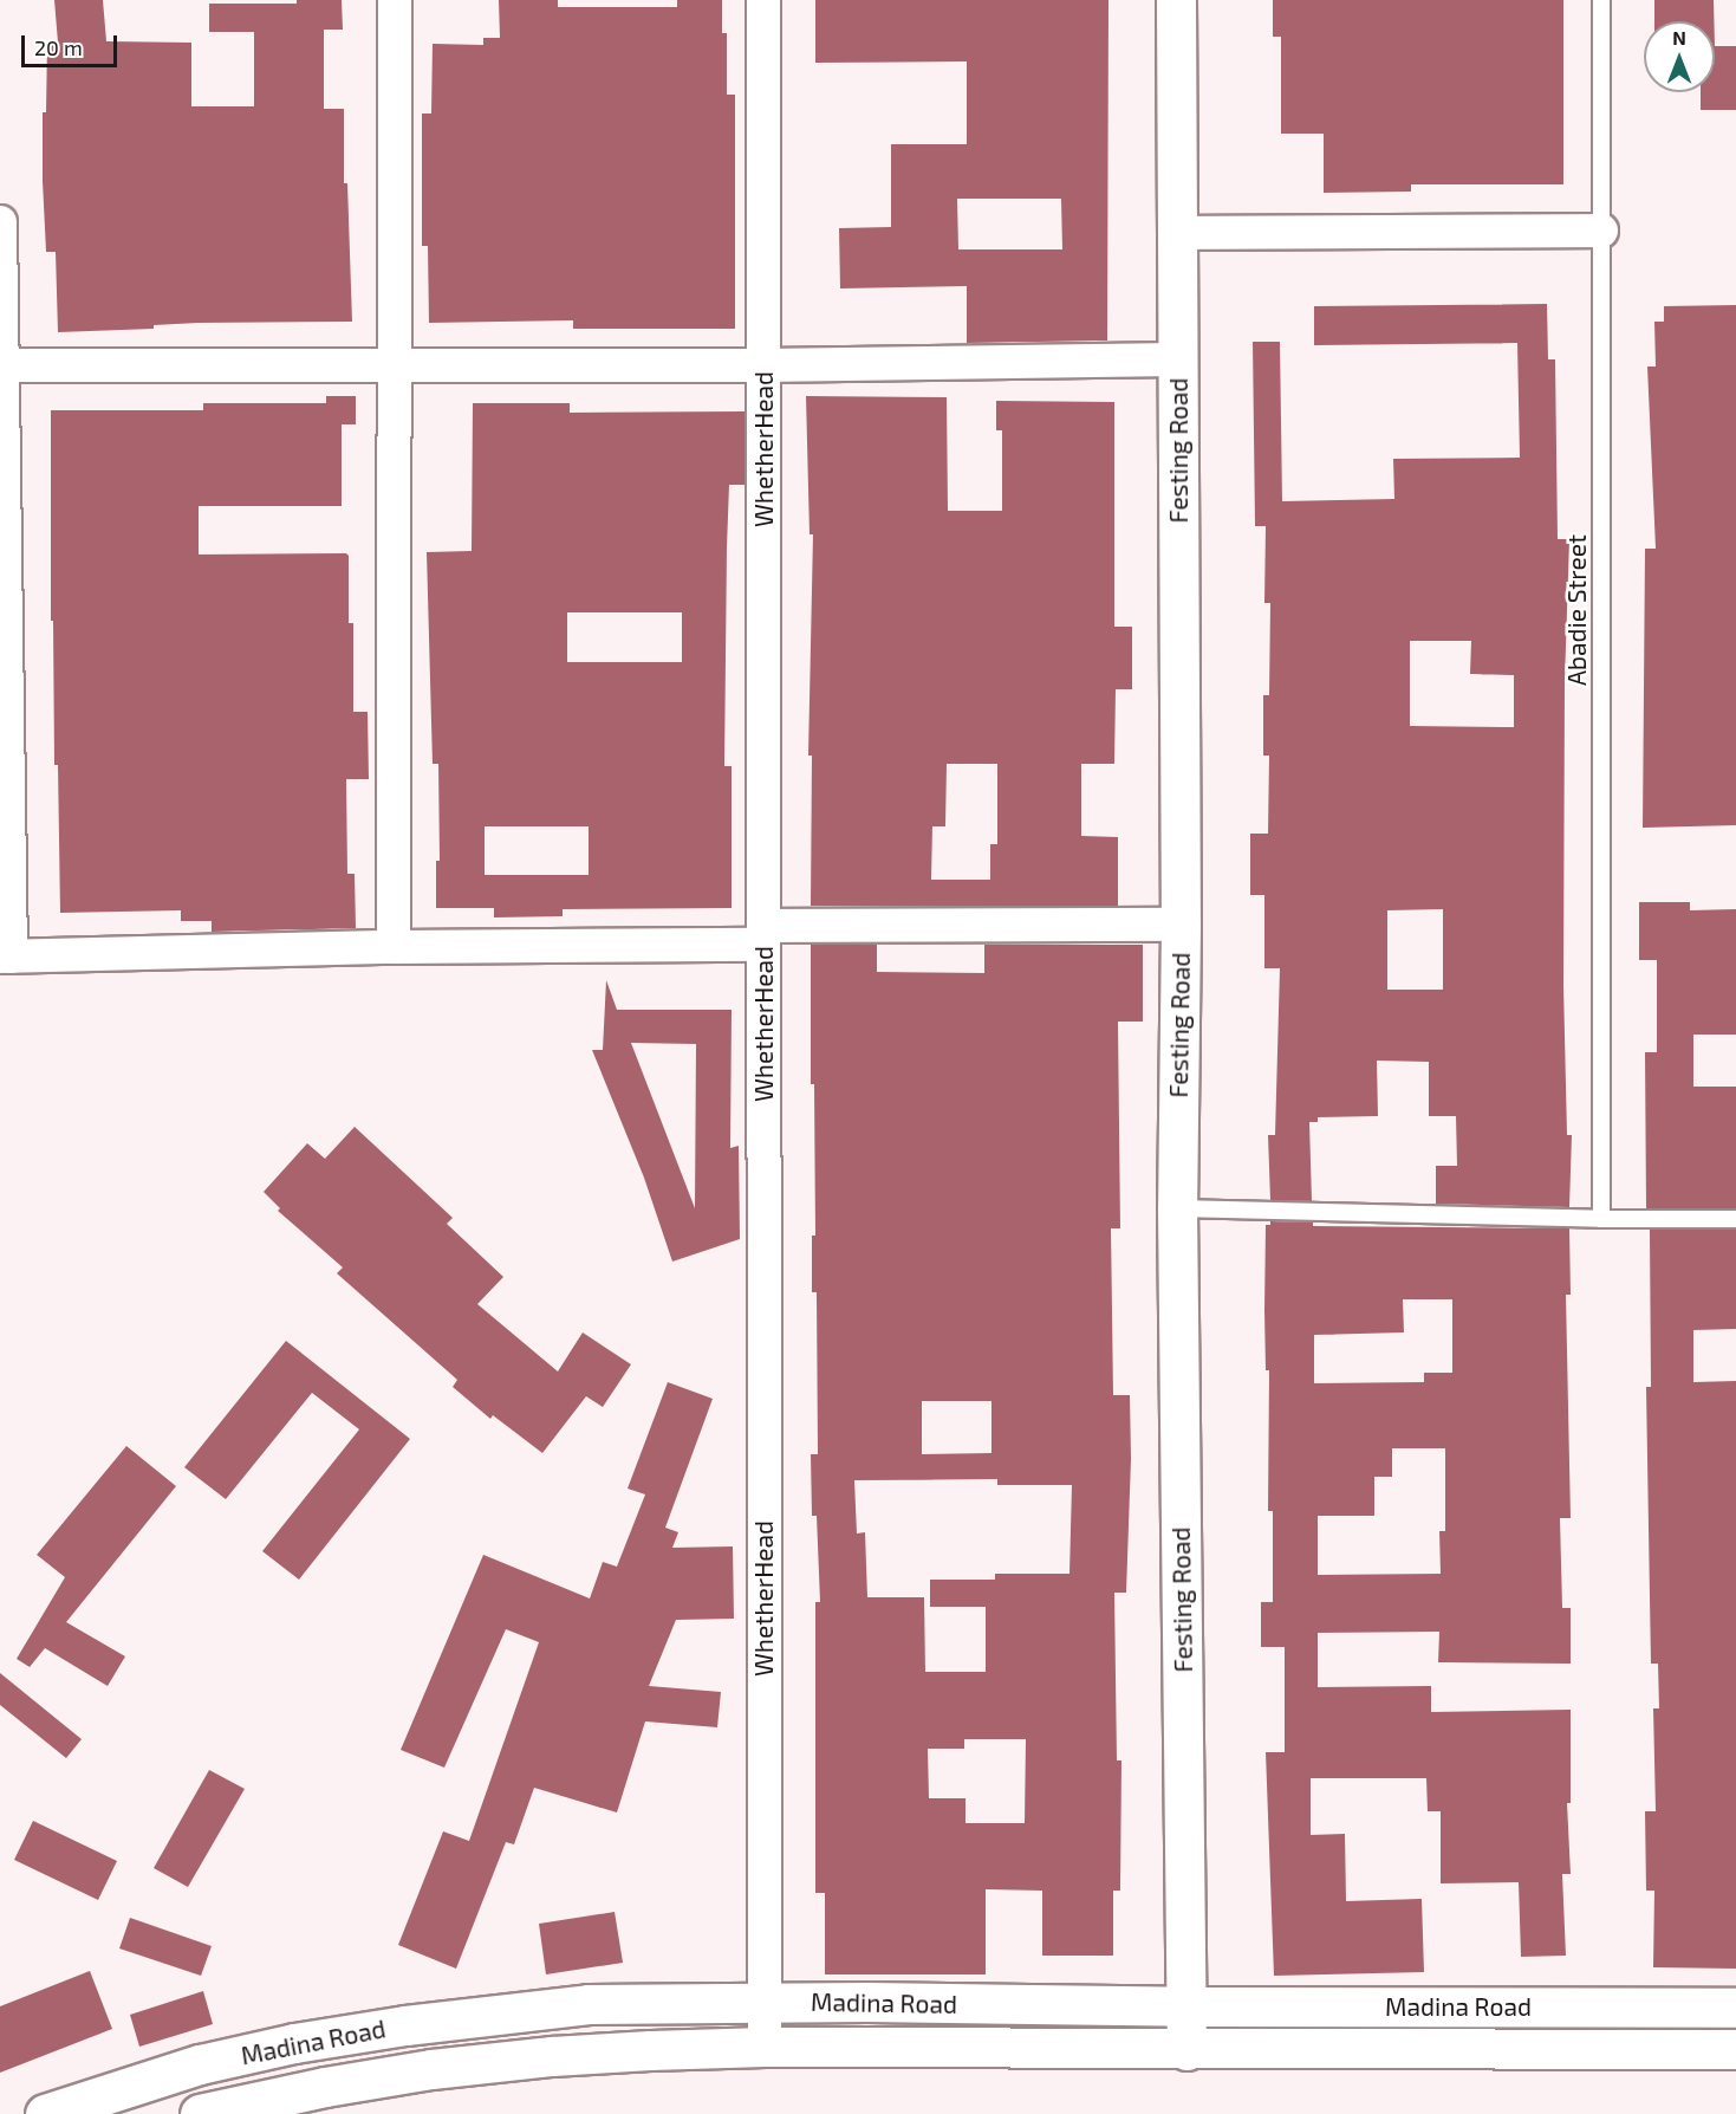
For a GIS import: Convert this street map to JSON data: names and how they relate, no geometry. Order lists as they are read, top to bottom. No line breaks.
{"streets":{"main road":["Festing Road","Madina Road"],"street":["WhetherHead"],"lane":["Abadie Street"]},"crossings":[["WhetherHead","Madina Road"],["Festing Road","Madina Road"]],"scale_bar":"20 m","north":"top"}
